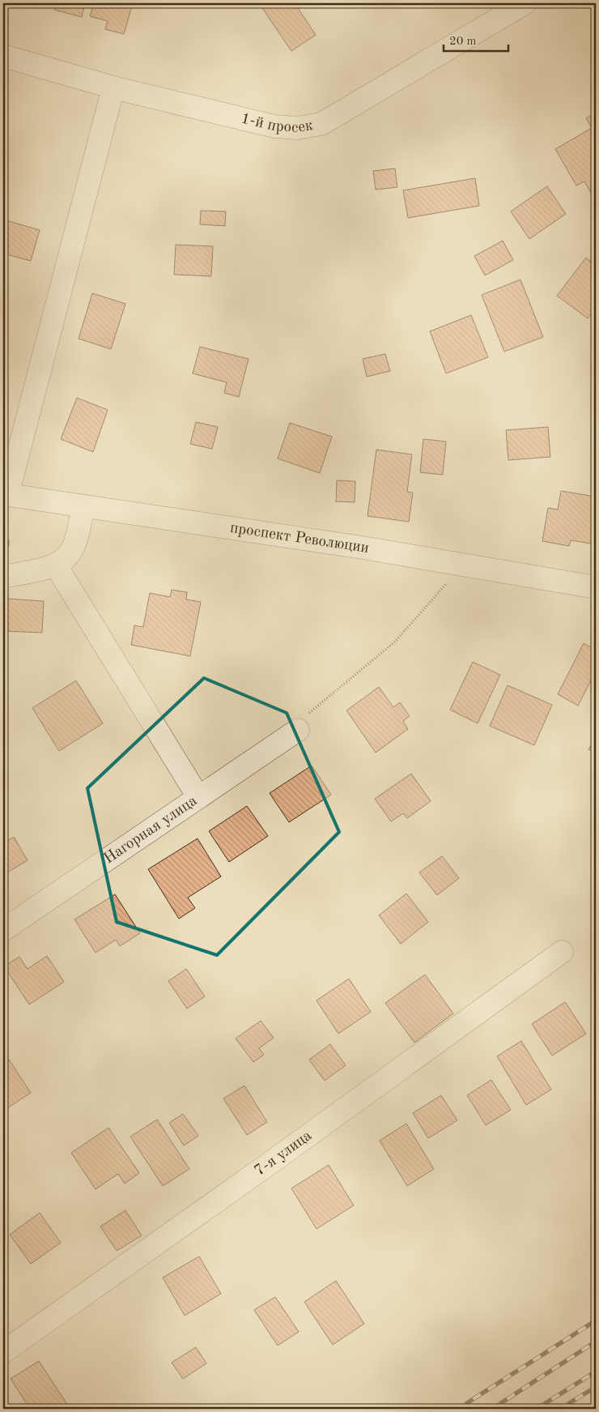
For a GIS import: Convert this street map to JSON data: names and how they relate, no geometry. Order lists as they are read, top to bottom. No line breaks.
{"streets":{"street":["1-й просек","проспект Революции","Нагорная улица","7-я улица"]},"scale_bar":"20 m"}
